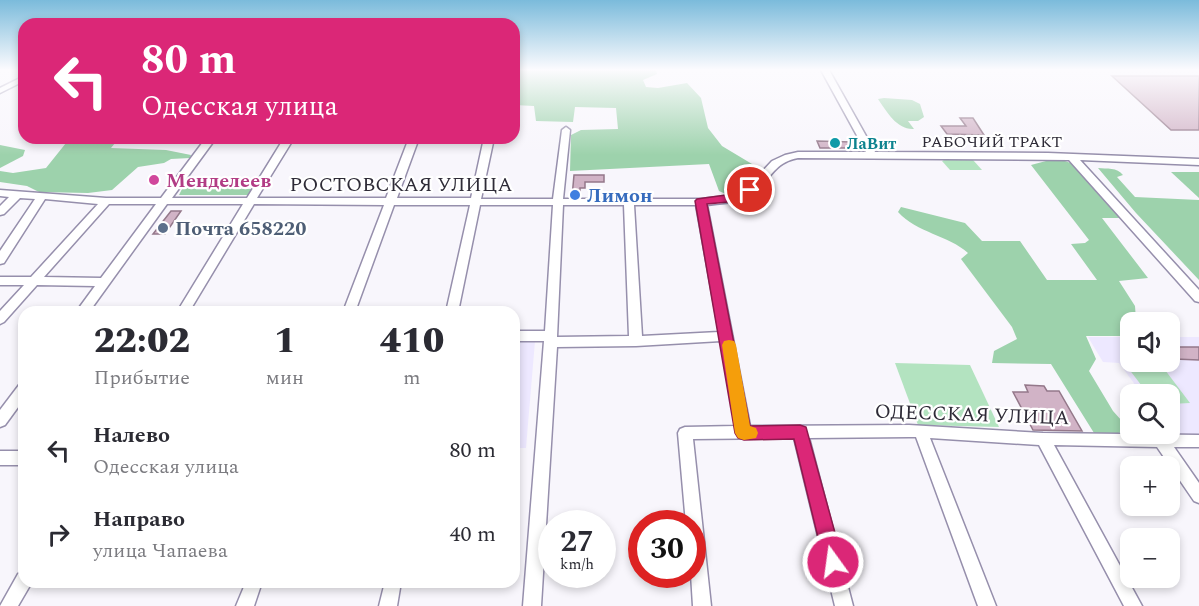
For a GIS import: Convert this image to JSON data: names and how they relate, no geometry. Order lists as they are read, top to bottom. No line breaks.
{"streets":{"street":["РАБОЧИЙ ТРАКТ","РОСТОВСКАЯ УЛИЦА","ОДЕССКАЯ УЛИЦА"]},"crossings":[["РАБОЧИЙ ТРАКТ","РОСТОВСКАЯ УЛИЦА"]],"places":["ЛаВит","Менделеев","Лимон","Почта 658220"],"page":{"turn":["80 m","Одесская улица"],"eta":["22:02","Прибытие","1","мин","410","m"],"map_buttons":["+","−"],"list":[{"name":"Налево","note":"Одесская улица","value":"80 m"},{"name":"Направо","note":"улица Чапаева","value":"40 m"}],"speed":"27 km/h","limit":"30"}}
